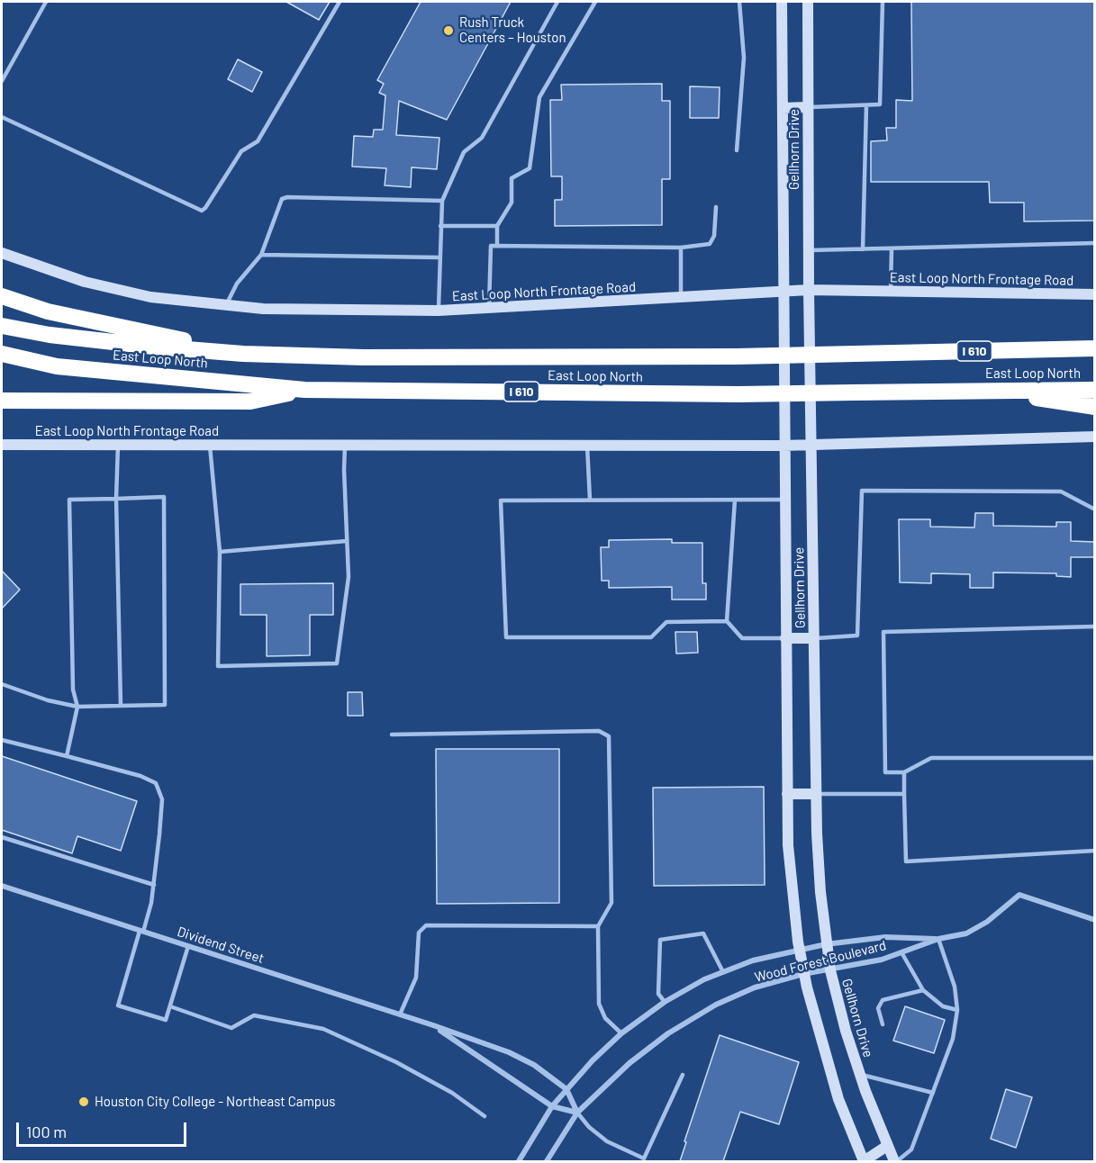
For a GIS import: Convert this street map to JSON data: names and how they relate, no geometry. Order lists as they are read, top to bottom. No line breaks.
{"streets":{"highway":["I 610","East Loop North"],"main road":["Gellhorn Drive","East Loop North Frontage Road"],"street":["Dividend Street","Wood Forest Boulevard"]},"crossings":[["Gellhorn Drive","East Loop North Frontage Road"],["Gellhorn Drive","Wood Forest Boulevard"],["Dividend Street","Wood Forest Boulevard"]],"places":["Rush Truck Centers – Houston","Houston City College - Northeast Campus"],"scale_bar":"100 m"}
